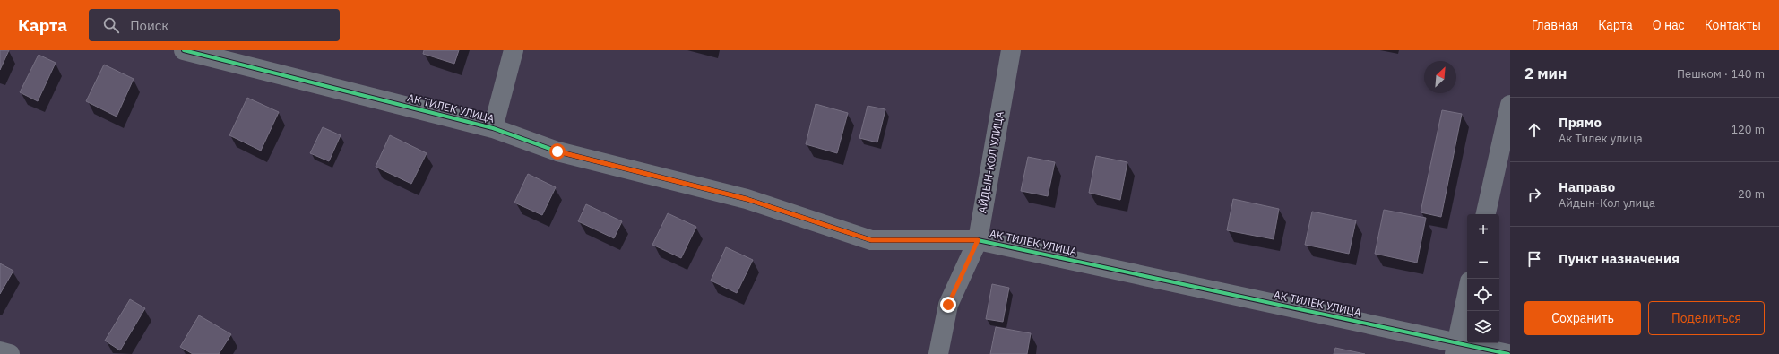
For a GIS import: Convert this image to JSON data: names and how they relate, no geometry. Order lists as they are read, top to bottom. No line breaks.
{"streets":{"street":["АК ТИЛЕК УЛИЦА","АЙДЫН-КОЛ УЛИЦА"]},"crossings":[["АК ТИЛЕК УЛИЦА","АЙДЫН-КОЛ УЛИЦА"]],"north":"top right","page":{"header":"Карта","search":"Поиск","nav":["Главная","Карта","О нас","Контакты"],"heading":["2 мин","Пешком · 140 m"],"list":[["Прямо","Ак Тилек улица","120 m"],["Направо","Айдын-Кол улица","20 m"],"Пункт назначения"],"map_buttons":["+","−"],"buttons":["Сохранить","Поделиться"]}}
